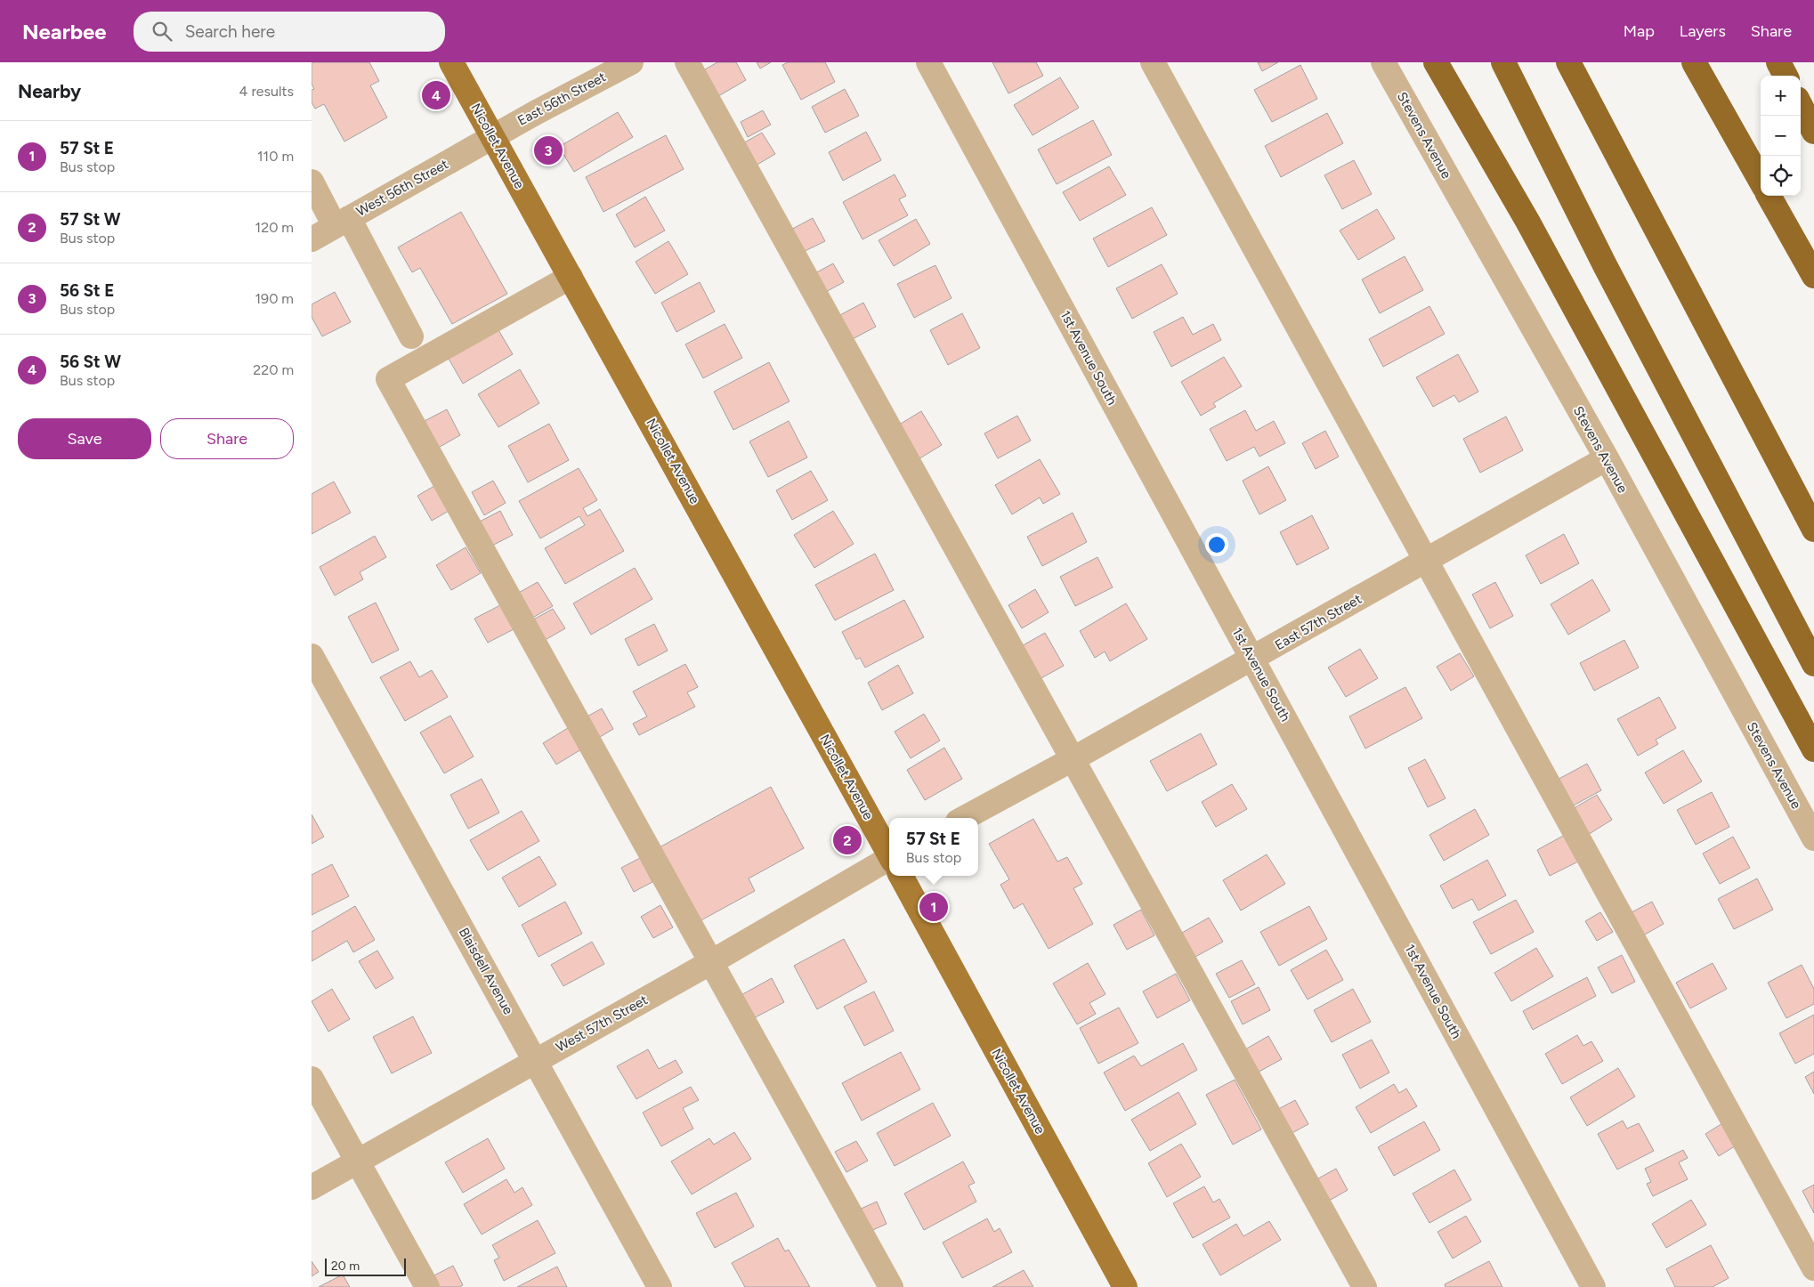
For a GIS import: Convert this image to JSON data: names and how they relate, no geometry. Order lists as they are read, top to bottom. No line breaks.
{"streets":{"main road":["Nicollet Avenue"],"street":["East 56th Street","Stevens Avenue","West 56th Street","1st Avenue South","East 57th Street","Blaisdell Avenue","West 57th Street"]},"crossings":[["East 56th Street","Nicollet Avenue"],["East 56th Street","West 56th Street"],["Stevens Avenue","East 57th Street"],["Nicollet Avenue","West 56th Street"],["1st Avenue South","East 57th Street"],["Blaisdell Avenue","West 57th Street"]],"scale_bar":"20 m","page":{"header":"Nearbee","search":"Search here","nav":["Map","Layers","Share"],"heading":["Nearby","4 results"],"map_buttons":["+","−"],"pins":["4","3","2","1"],"list":[{"mark":"1","name":"57 St E","note":"Bus stop","value":"110 m"},{"mark":"2","name":"57 St W","note":"Bus stop","value":"120 m"},{"mark":"3","name":"56 St E","note":"Bus stop","value":"190 m"},{"mark":"4","name":"56 St W","note":"Bus stop","value":"220 m"}],"buttons":["Save","Share"],"popup":["57 St E","Bus stop"],"scale":"20 m"}}
